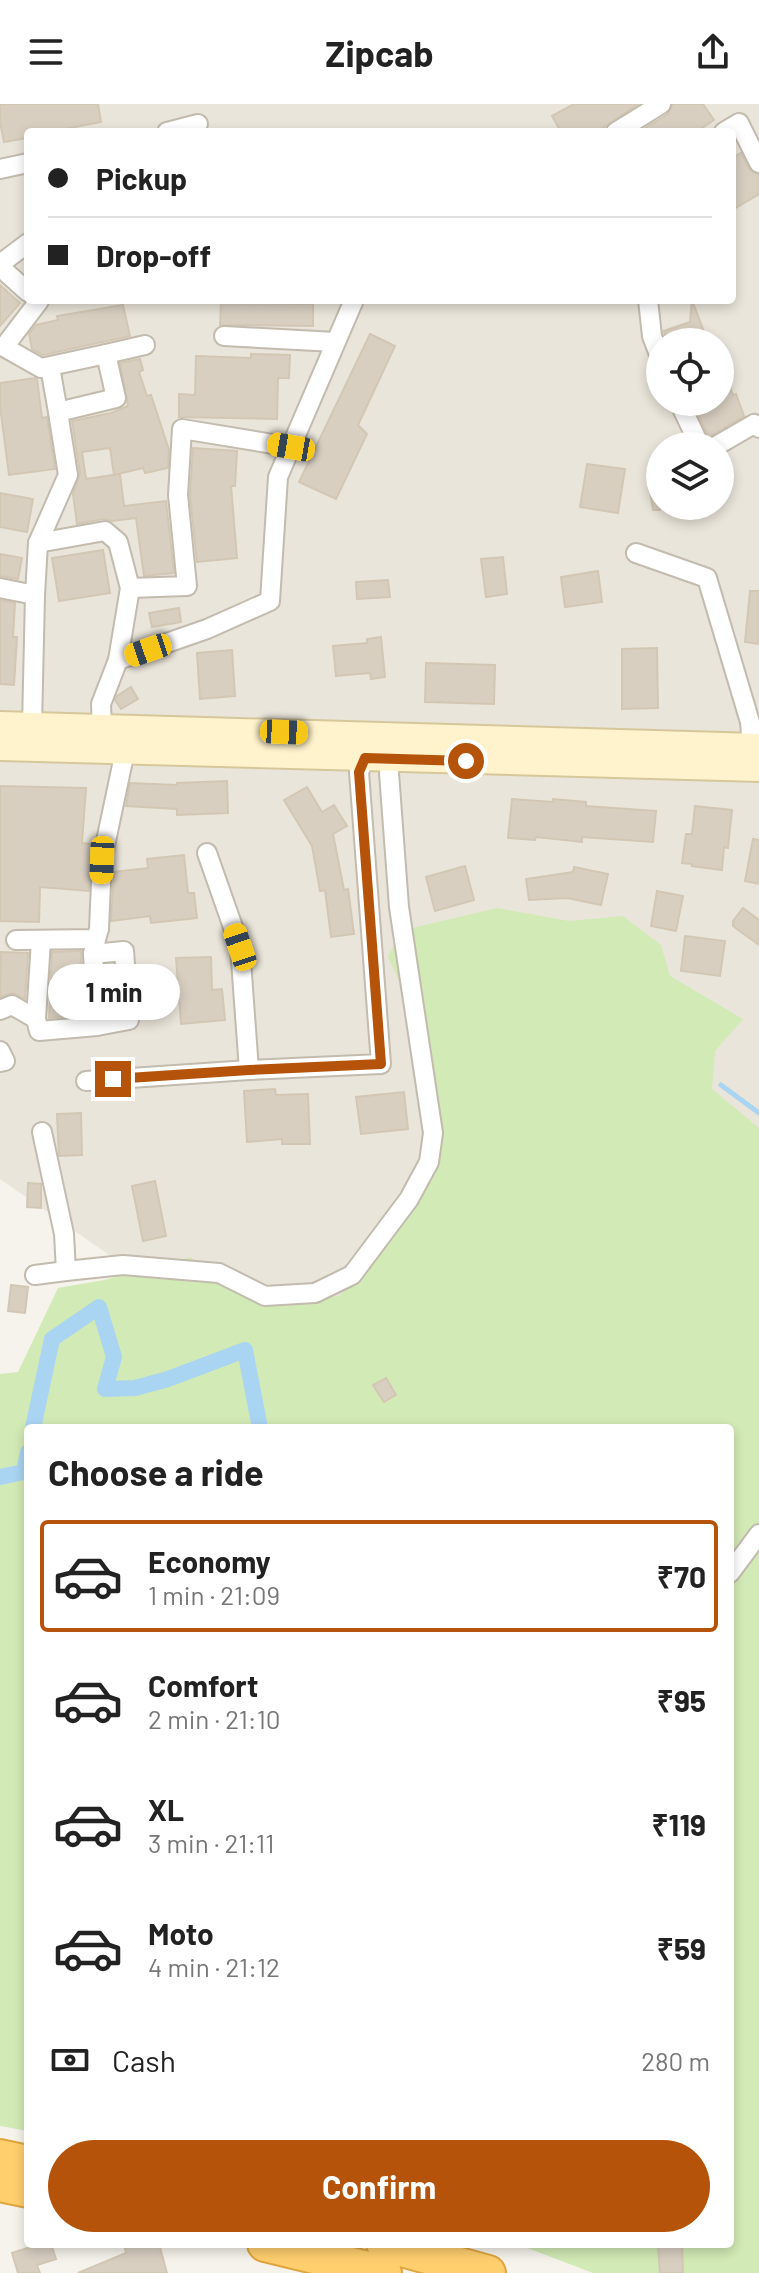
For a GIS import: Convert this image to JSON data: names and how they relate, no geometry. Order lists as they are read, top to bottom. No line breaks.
{"page":{"header":"Zipcab","banner":["Pickup","Drop-off"],"bubble":"1 min","heading":"Choose a ride","list":[{"name":"Economy","note":"1 min · 21:09","value":"₹70"},{"name":"Comfort","note":"2 min · 21:10","value":"₹95"},{"name":"XL","note":"3 min · 21:11","value":"₹119"},{"name":"Moto","note":"4 min · 21:12","value":"₹59"}],"pay":["Cash","280 m"],"buttons":"Confirm"}}
